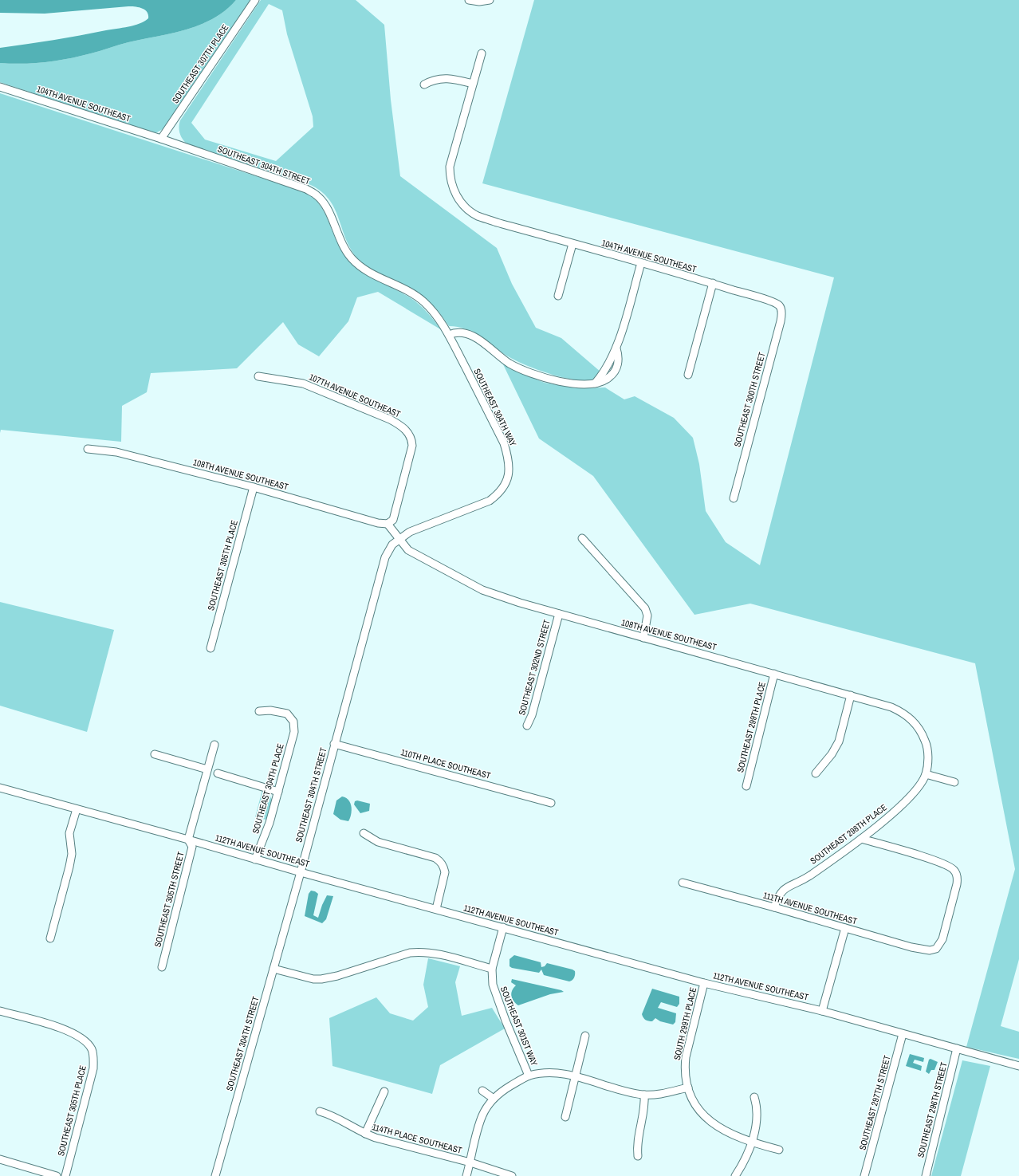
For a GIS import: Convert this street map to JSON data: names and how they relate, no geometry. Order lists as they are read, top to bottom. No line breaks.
{"streets":{"street":["SOUTHEAST 307TH PLACE","104TH AVENUE SOUTHEAST","SOUTHEAST 304TH STREET","107TH AVENUE SOUTHEAST","SOUTHEAST 300TH STREET","SOUTHEAST 304TH WAY","108TH AVENUE SOUTHEAST","SOUTHEAST 305TH PLACE","SOUTHEAST 302ND STREET","SOUTHEAST 299TH PLACE","110TH PLACE SOUTHEAST","SOUTHEAST 304TH PLACE","SOUTHEAST 298TH PLACE","112TH AVENUE SOUTHEAST","SOUTHEAST 305TH STREET","111TH AVENUE SOUTHEAST","SOUTH 299TH PLACE","SOUTHEAST 301ST WAY","SOUTHEAST 297TH STREET","SOUTHEAST 296TH STREET","114TH PLACE SOUTHEAST"]},"crossings":[["SOUTHEAST 307TH PLACE","104TH AVENUE SOUTHEAST"],["SOUTHEAST 307TH PLACE","SOUTHEAST 304TH STREET"],["104TH AVENUE SOUTHEAST","SOUTHEAST 304TH STREET"],["104TH AVENUE SOUTHEAST","SOUTHEAST 300TH STREET"],["SOUTHEAST 304TH STREET","SOUTHEAST 304TH WAY"],["SOUTHEAST 304TH STREET","108TH AVENUE SOUTHEAST"],["SOUTHEAST 304TH STREET","110TH PLACE SOUTHEAST"],["SOUTHEAST 304TH STREET","112TH AVENUE SOUTHEAST"],["107TH AVENUE SOUTHEAST","108TH AVENUE SOUTHEAST"],["SOUTHEAST 304TH WAY","108TH AVENUE SOUTHEAST"],["108TH AVENUE SOUTHEAST","SOUTHEAST 305TH PLACE"],["108TH AVENUE SOUTHEAST","SOUTHEAST 302ND STREET"],["108TH AVENUE SOUTHEAST","SOUTHEAST 299TH PLACE"],["108TH AVENUE SOUTHEAST","SOUTHEAST 298TH PLACE"],["SOUTHEAST 304TH PLACE","112TH AVENUE SOUTHEAST"],["SOUTHEAST 298TH PLACE","111TH AVENUE SOUTHEAST"],["112TH AVENUE SOUTHEAST","SOUTHEAST 305TH STREET"],["112TH AVENUE SOUTHEAST","SOUTH 299TH PLACE"],["112TH AVENUE SOUTHEAST","SOUTHEAST 301ST WAY"],["112TH AVENUE SOUTHEAST","SOUTHEAST 297TH STREET"],["112TH AVENUE SOUTHEAST","SOUTHEAST 296TH STREET"]]}
